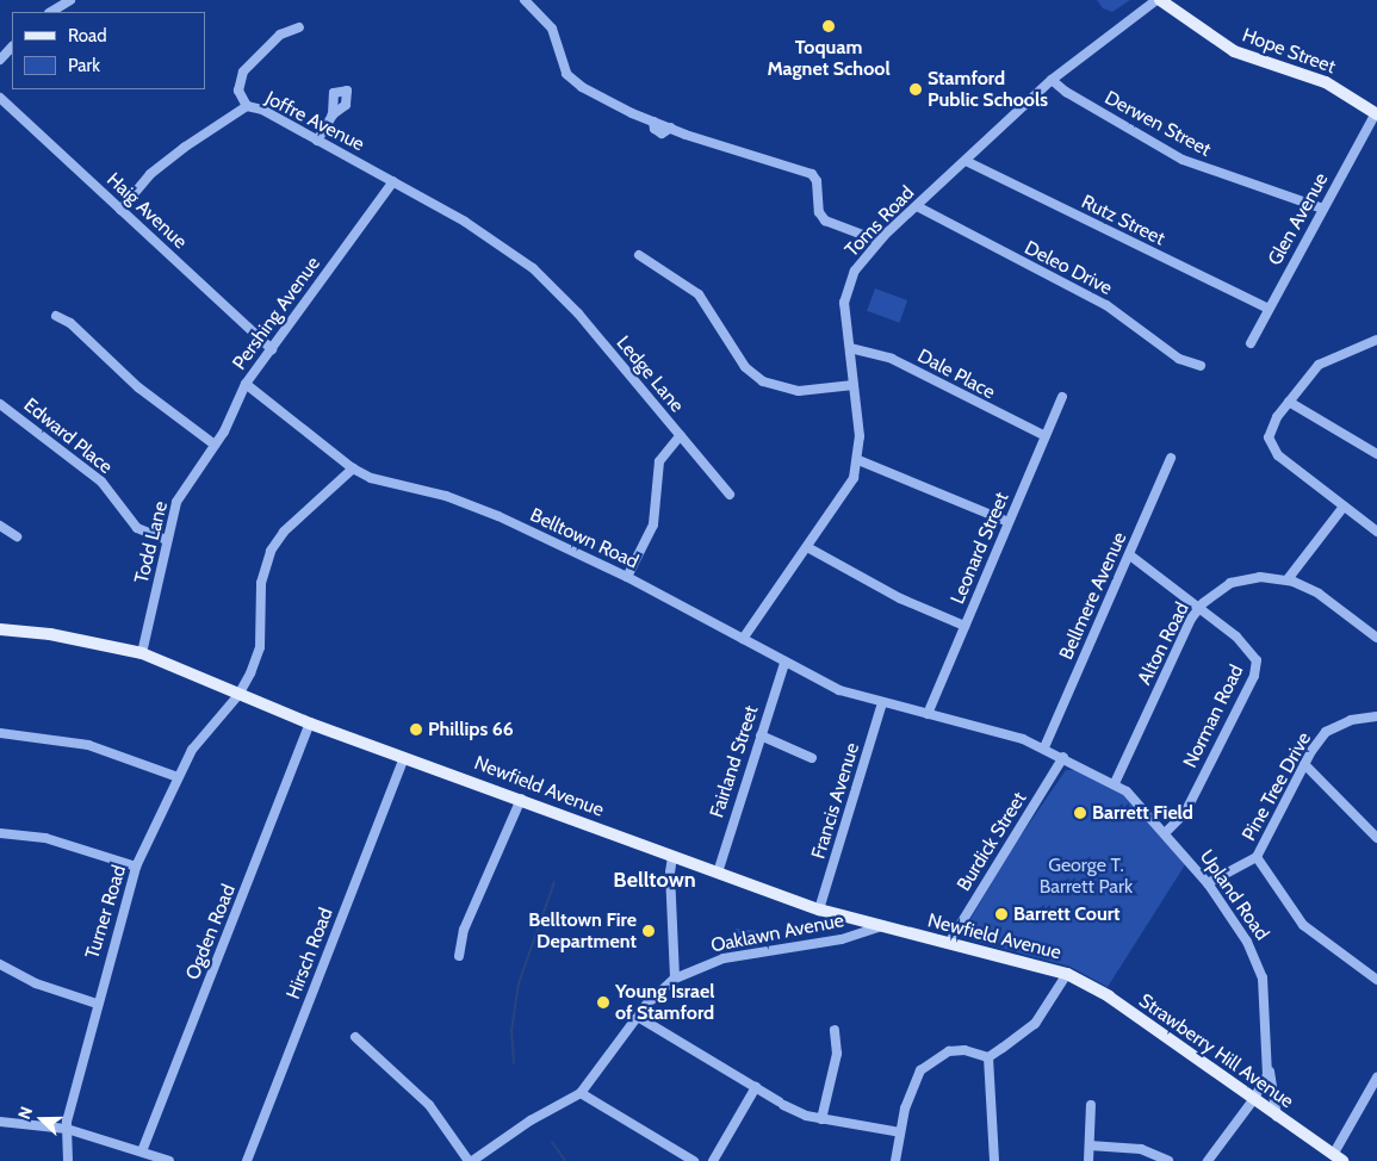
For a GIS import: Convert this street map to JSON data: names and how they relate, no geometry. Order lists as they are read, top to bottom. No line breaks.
{"streets":{"main road":["Hope Street","Newfield Avenue","Strawberry Hill Avenue"],"street":["Joffre Avenue","Derwen Street","Haig Avenue","Glen Avenue","Rutz Street","Toms Road","Deleo Drive","Pershing Avenue","Ledge Lane","Dale Place","Edward Place","Belltown Road","Todd Lane","Leonard Street","Bellmere Avenue","Alton Road","Norman Road","Fairland Street","Pine Tree Drive","Francis Avenue","Burdick Street","Upland Road","Turner Road","Ogden Road","Oaklawn Avenue","Hirsch Road"]},"crossings":[["Hope Street","Glen Avenue"],["Hope Street","Toms Road"],["Joffre Avenue","Haig Avenue"],["Joffre Avenue","Pershing Avenue"],["Joffre Avenue","Ledge Lane"],["Derwen Street","Glen Avenue"],["Derwen Street","Toms Road"],["Haig Avenue","Pershing Avenue"],["Glen Avenue","Rutz Street"],["Rutz Street","Toms Road"],["Toms Road","Deleo Drive"],["Toms Road","Dale Place"],["Toms Road","Belltown Road"],["Pershing Avenue","Belltown Road"],["Pershing Avenue","Todd Lane"],["Ledge Lane","Belltown Road"],["Dale Place","Leonard Street"],["Edward Place","Todd Lane"],["Belltown Road","Leonard Street"],["Belltown Road","Bellmere Avenue"],["Belltown Road","Fairland Street"],["Belltown Road","Francis Avenue"],["Belltown Road","Upland Road"],["Todd Lane","Newfield Avenue"],["Bellmere Avenue","Norman Road"],["Bellmere Avenue","Upland Road"],["Alton Road","Norman Road"],["Alton Road","Upland Road"],["Norman Road","Upland Road"],["Fairland Street","Newfield Avenue"],["Newfield Avenue","Francis Avenue"],["Newfield Avenue","Burdick Street"],["Newfield Avenue","Turner Road"],["Newfield Avenue","Ogden Road"],["Newfield Avenue","Oaklawn Avenue"],["Newfield Avenue","Hirsch Road"],["Newfield Avenue","Strawberry Hill Avenue"],["Pine Tree Drive","Upland Road"],["Burdick Street","Upland Road"],["Upland Road","Strawberry Hill Avenue"]],"districts":["Belltown"],"parks":["George T. Barrett Park"],"places":["Toquam Magnet School","Stamford Public Schools","Phillips 66","Barrett Field","Barrett Court","Belltown Fire Department","Young Israel of Stamford"],"legend":["Road","Park"],"north":"left"}
